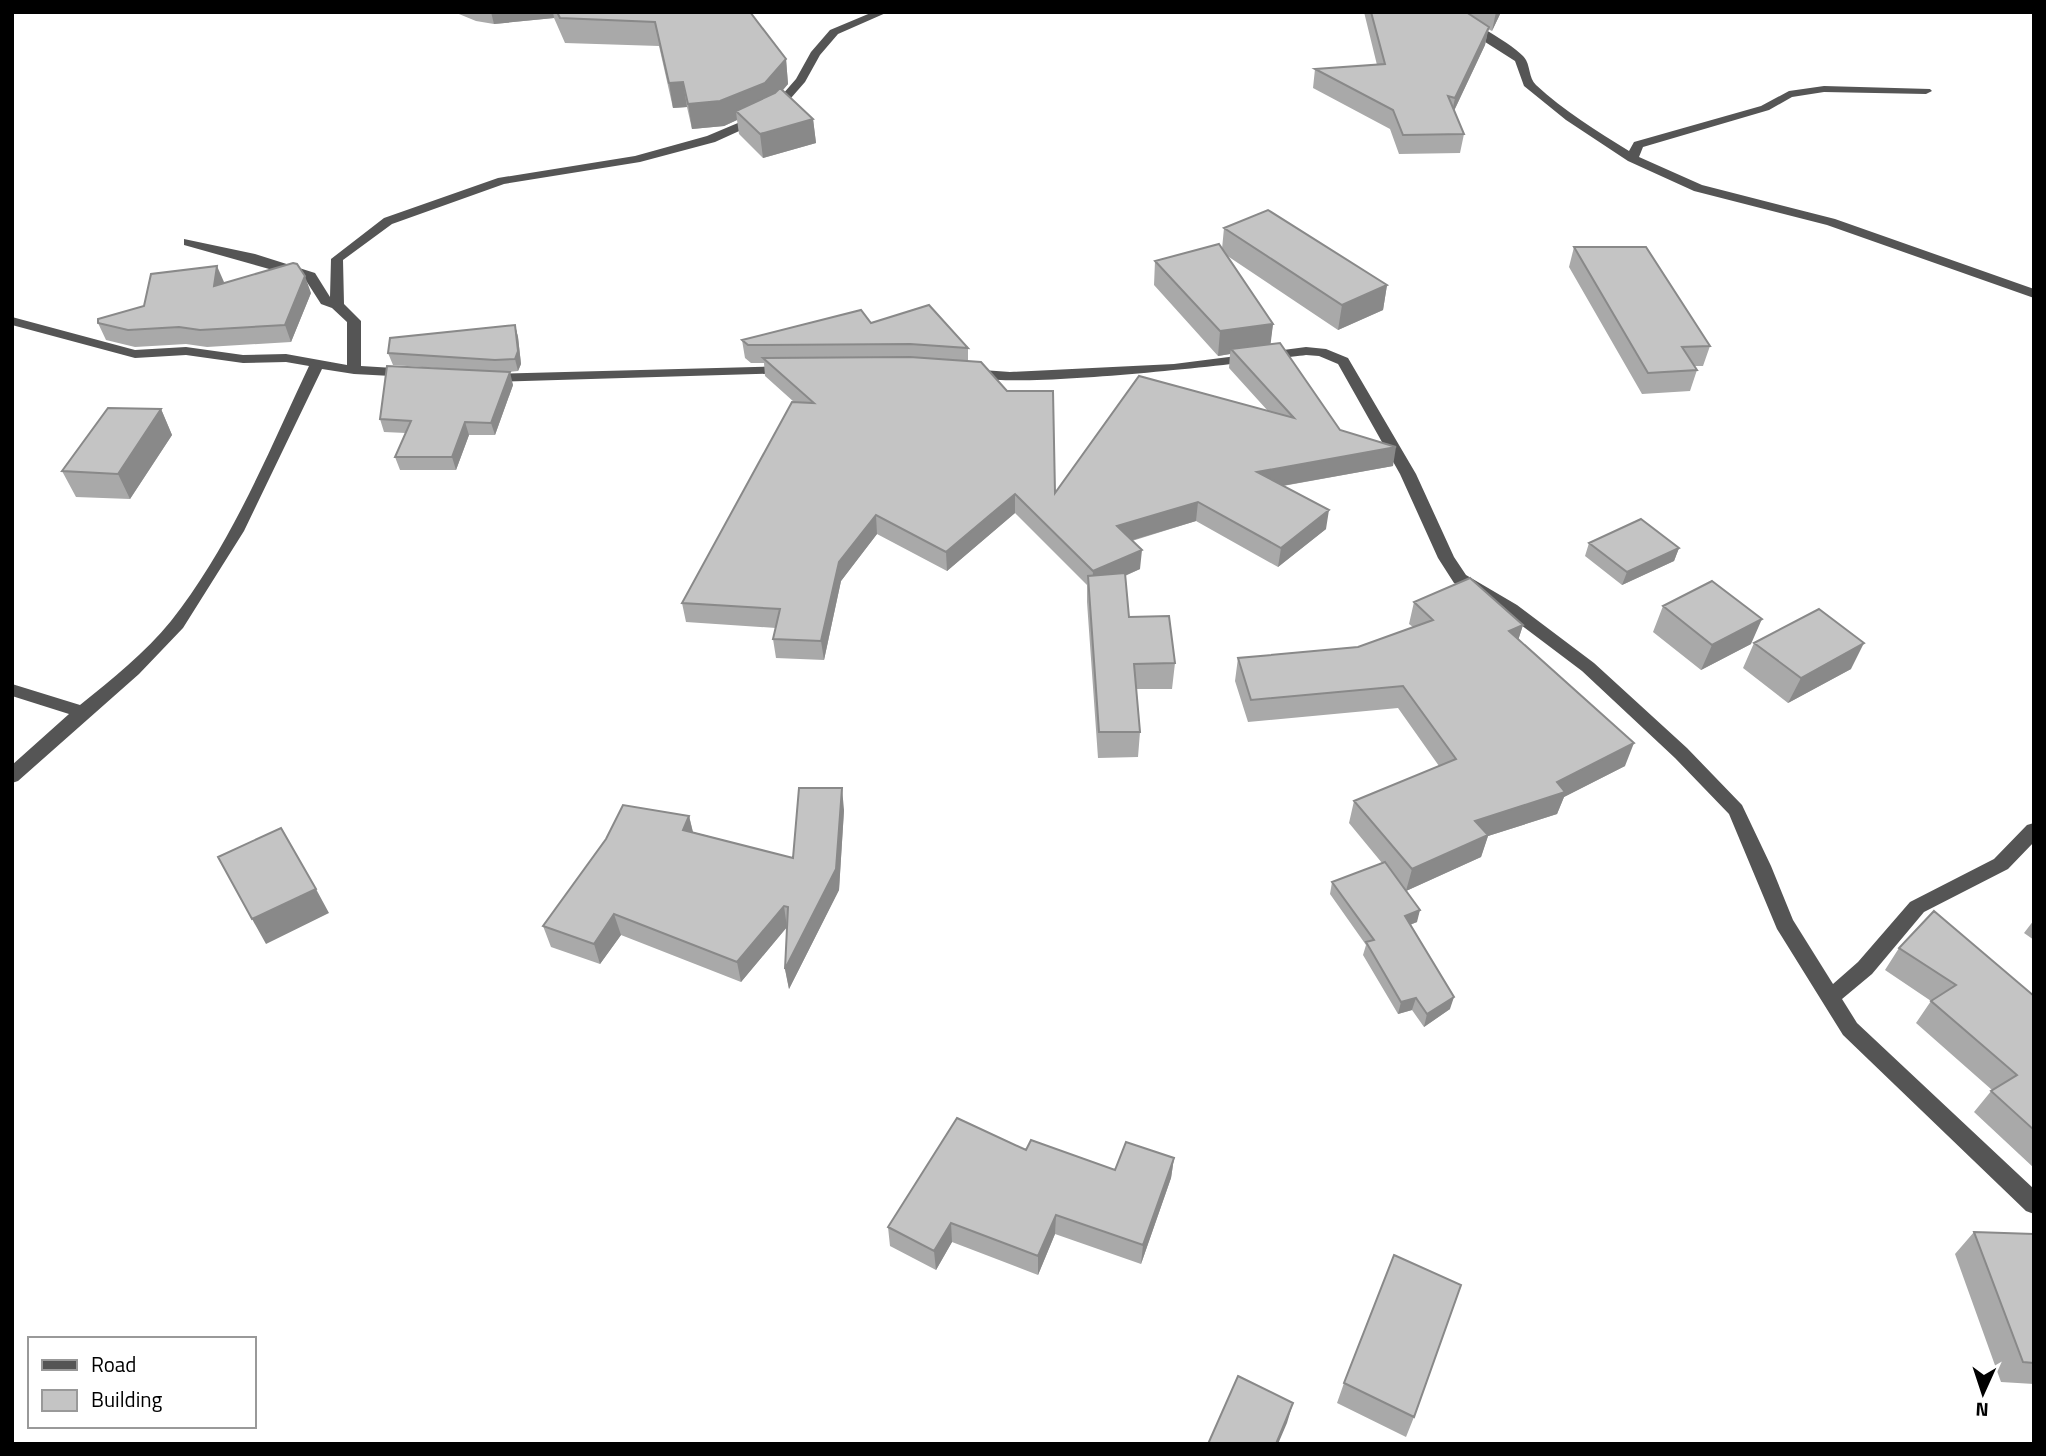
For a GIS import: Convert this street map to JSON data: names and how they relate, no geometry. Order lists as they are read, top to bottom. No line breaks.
{"legend":["Road","Building"],"north":"bottom"}
